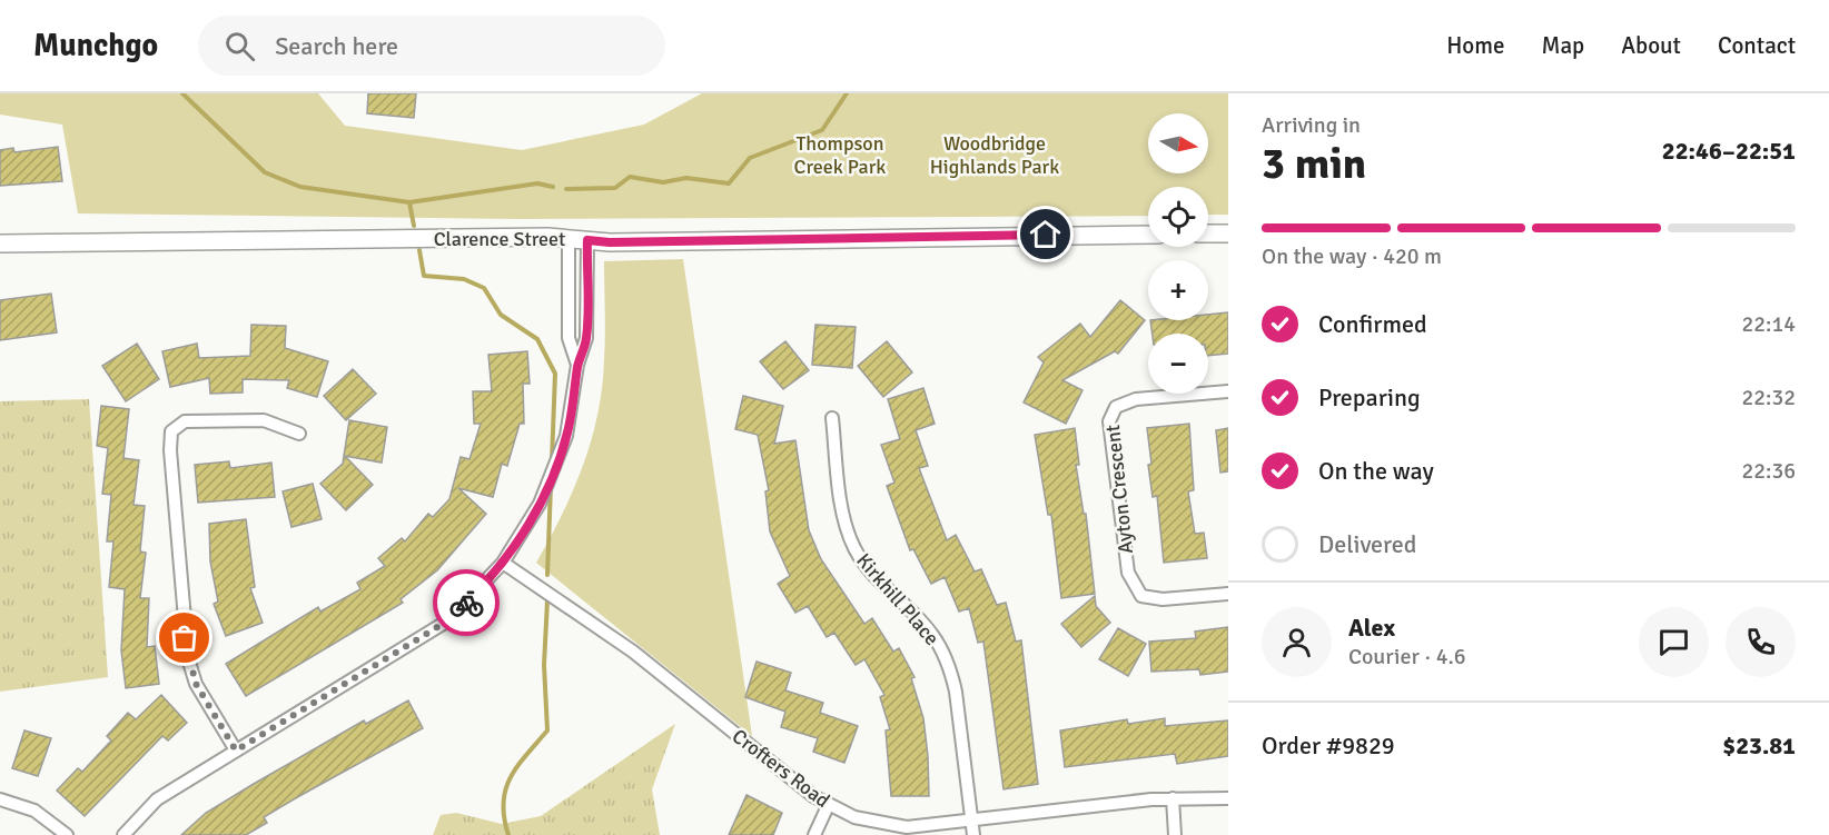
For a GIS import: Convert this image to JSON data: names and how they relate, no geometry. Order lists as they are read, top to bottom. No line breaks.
{"streets":{"street":["Clarence Street","Ayton Crescent","Kirkhill Place","Crofters Road"]},"crossings":[["Kirkhill Place","Crofters Road"]],"parks":["Thompson Creek Park","Woodbridge Highlands Park"],"north":"right","page":{"header":"Munchgo","search":"Search here","nav":["Home","Map","About","Contact"],"heading":["3 min","Arriving in","22:46–22:51"],"panel":["Alex","Courier · 4.6","Order #9829","$23.81"],"map_buttons":["+","−"],"bar":"On the way · 420 m","list":[["Confirmed","22:14"],["Preparing","22:32"],["On the way","22:36"],"Delivered"]}}
